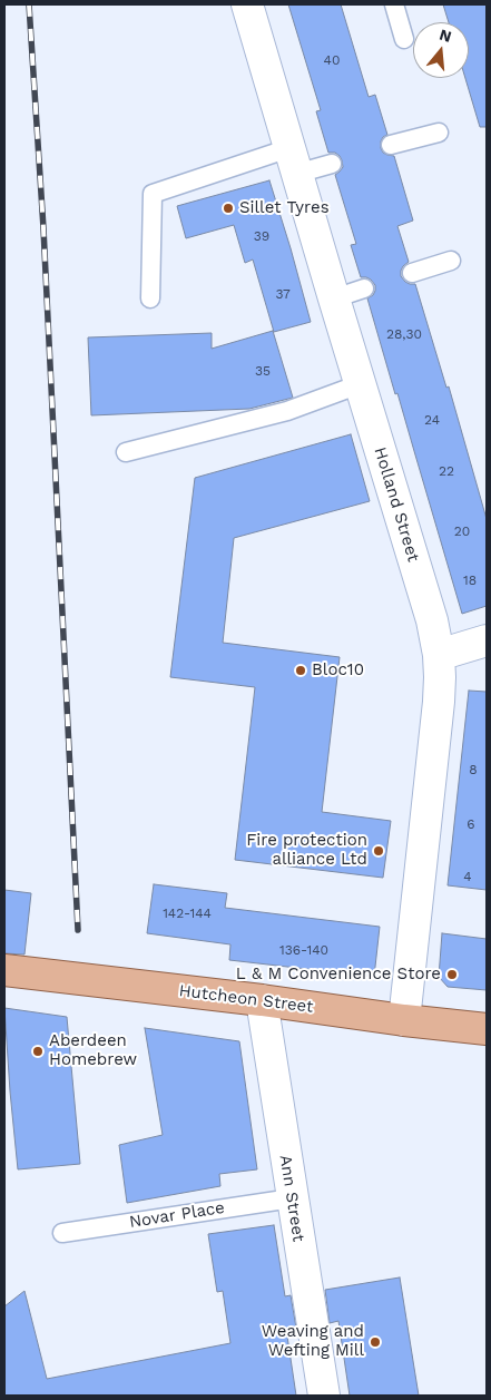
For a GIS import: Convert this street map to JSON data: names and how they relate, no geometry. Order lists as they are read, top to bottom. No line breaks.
{"streets":{"main road":["Hutcheon Street"],"street":["Holland Street","Ann Street"],"lane":["Novar Place"]},"crossings":[["Holland Street","Hutcheon Street"],["Hutcheon Street","Ann Street"],["Ann Street","Novar Place"]],"places":["Sillet Tyres","Bloc10","Fire protection alliance Ltd","L & M Convenience Store","Aberdeen Homebrew","Weaving and Wefting Mill"],"house_numbers":["40","39","37","28,30","35","24","22","20","18","8","6","4","142-144","136-140"],"north":"top"}
